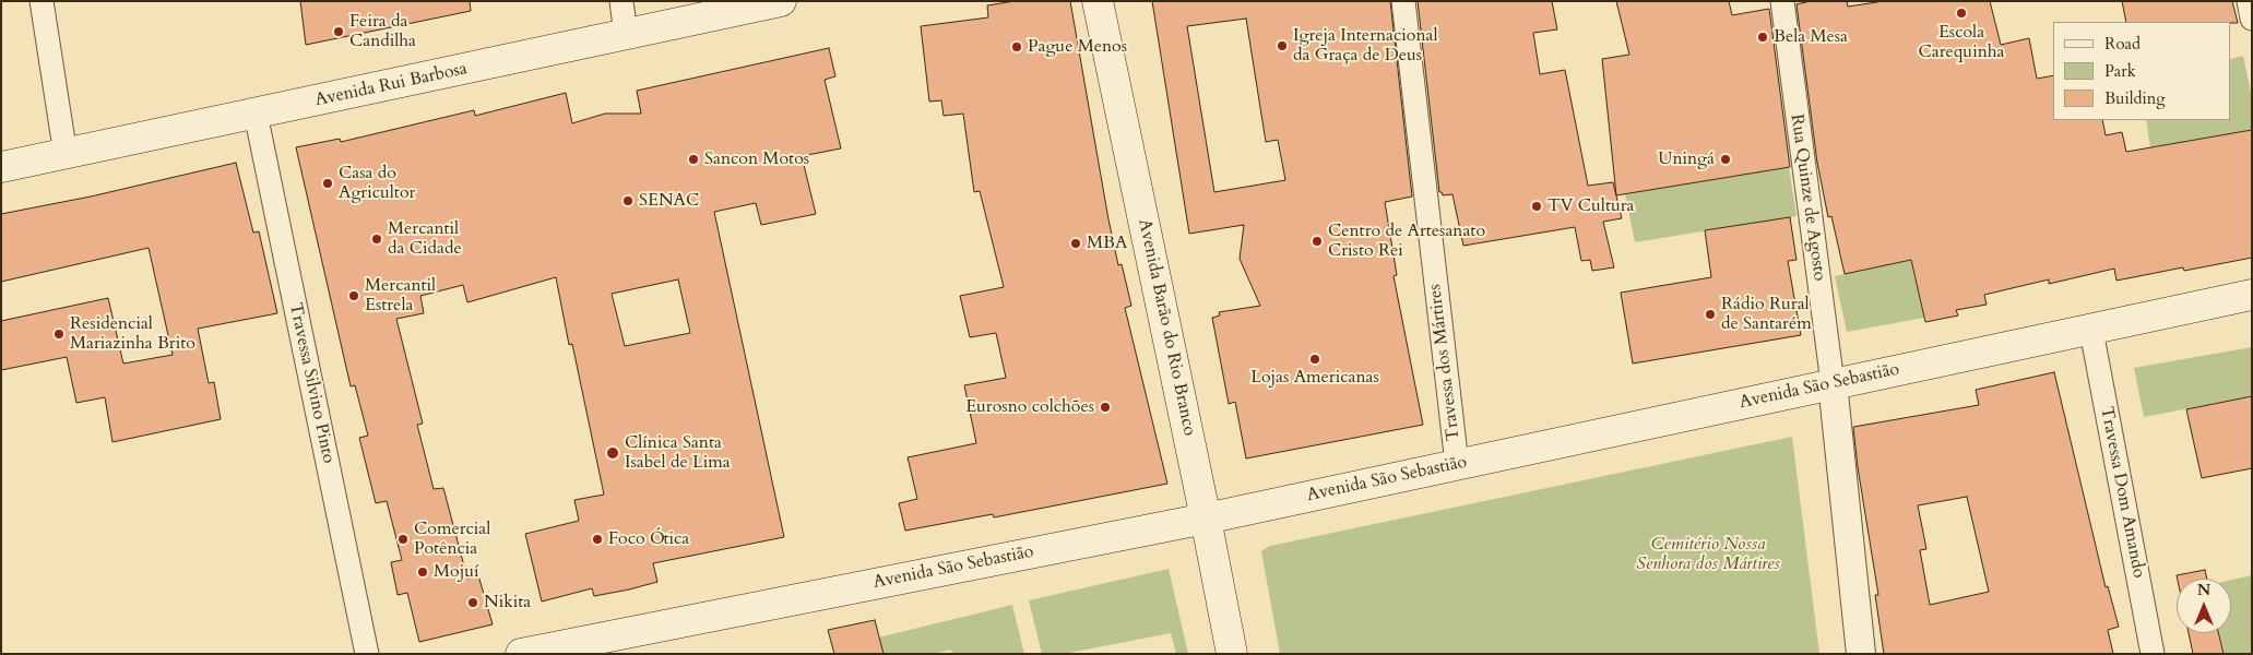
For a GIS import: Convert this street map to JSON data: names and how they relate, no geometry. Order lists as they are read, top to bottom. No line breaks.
{"streets":{"main road":["Avenida Rui Barbosa","Avenida Barão do Rio Branco","Avenida São Sebastião"],"street":["Rua Quinze de Agosto","Travessa dos Mártires","Travessa Silvino Pinto","Travessa Dom Amando"]},"crossings":[["Avenida Rui Barbosa","Travessa Silvino Pinto"],["Rua Quinze de Agosto","Avenida São Sebastião"],["Avenida Barão do Rio Branco","Avenida São Sebastião"],["Travessa dos Mártires","Avenida São Sebastião"],["Avenida São Sebastião","Travessa Dom Amando"]],"parks":["Cemitério Nossa Senhora dos Mártires"],"places":["Escola Carequinha","Feira da Candilha","Bela Mesa","Igreja Internacional da Graça de Deus","Pague Menos","Sancon Motos","Uningá","Casa do Agricultor","SENAC","TV Cultura","Mercantil da Cidade","Centro de Artesanato Cristo Rei","MBA","Mercantil Estrela","Rádio Rural de Santarém","Residencial Mariazinha Brito","Lojas Americanas","Eurosno colchões","Clínica Santa Isabel de Lima","Comercial Potência","Foco Ótica","Mojuí","Nikita"],"legend":["Road","Park","Building"],"north":"top"}
